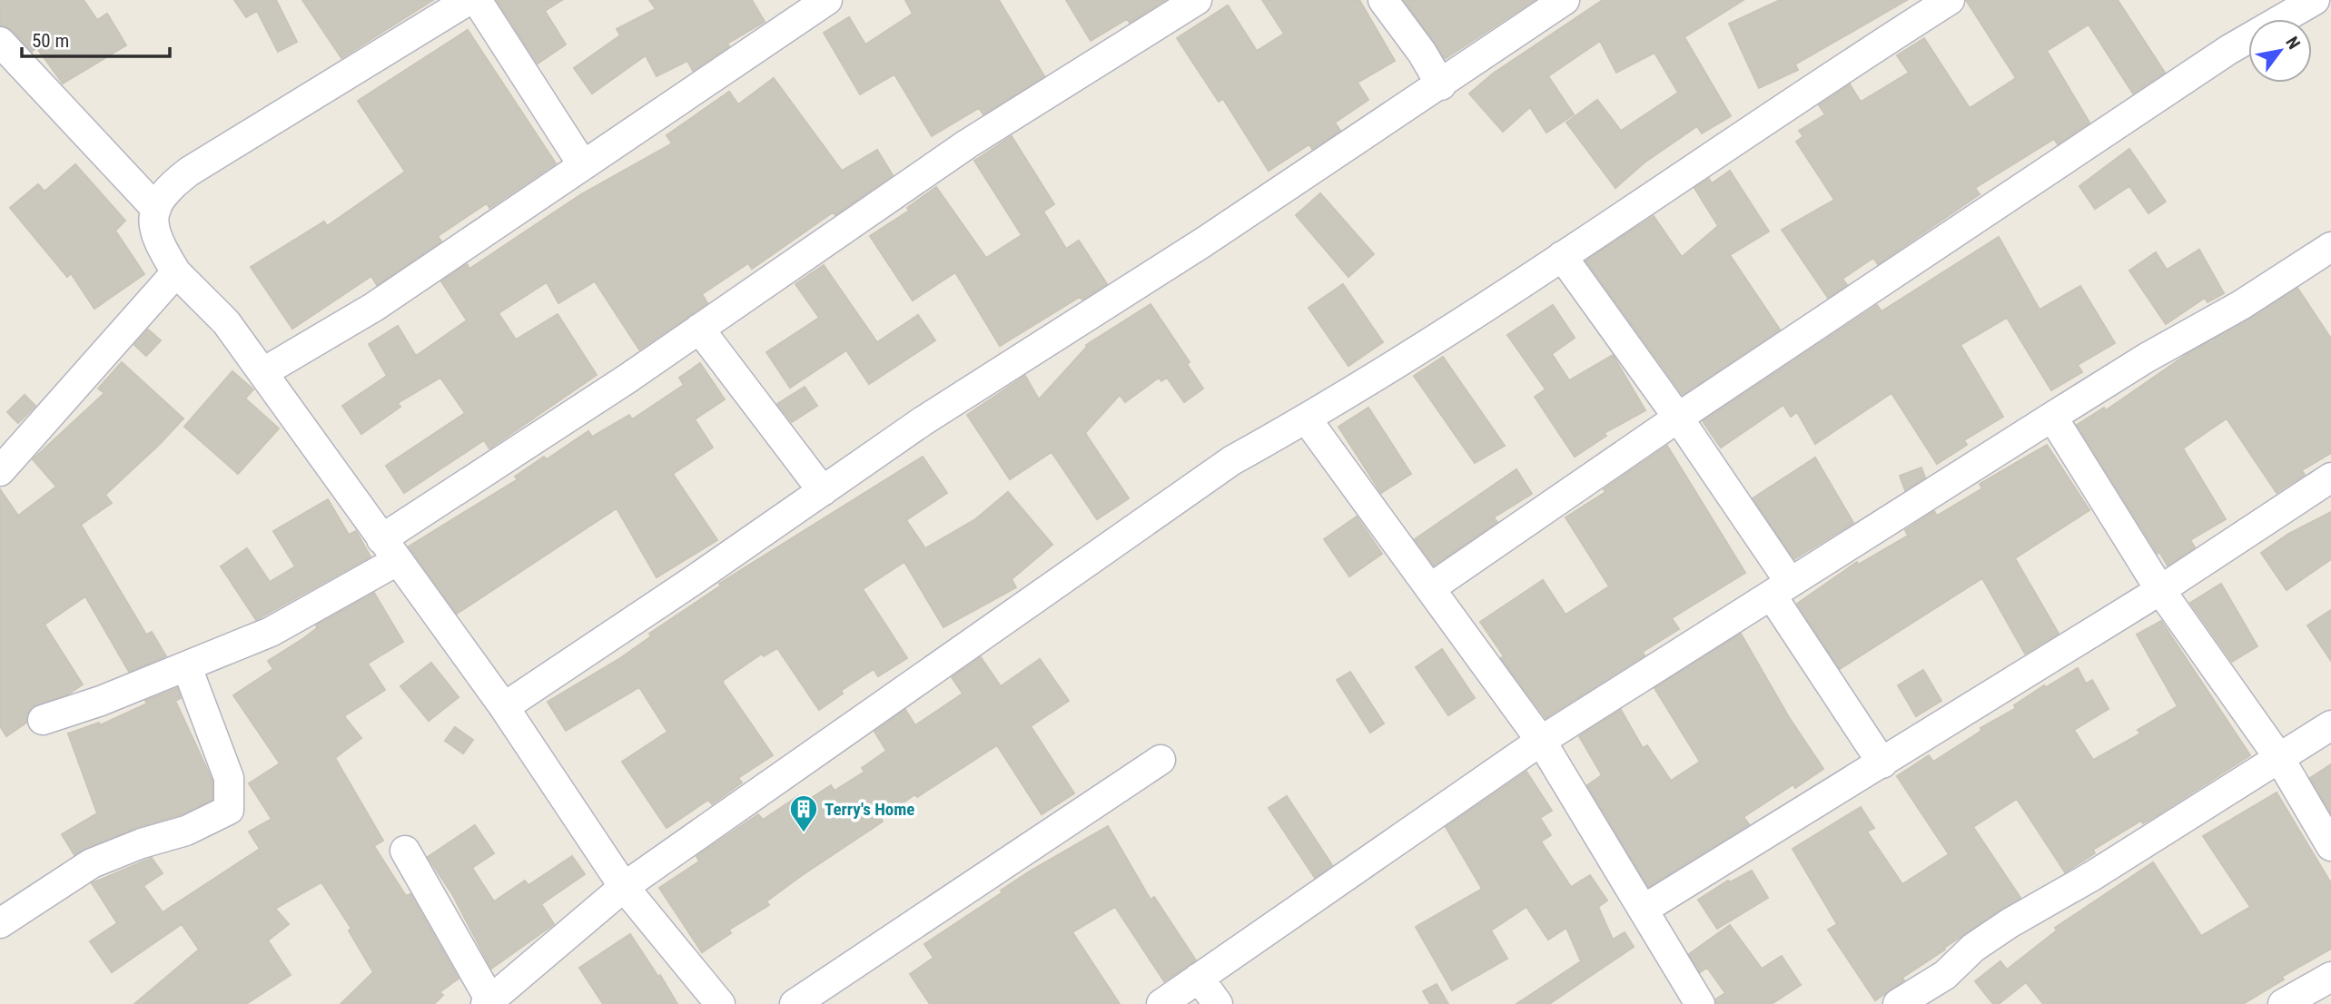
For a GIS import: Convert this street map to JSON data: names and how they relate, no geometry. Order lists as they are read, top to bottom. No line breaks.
{"places":{"building":["Terry's Home"]},"scale_bar":"50 m","north":"top right"}
